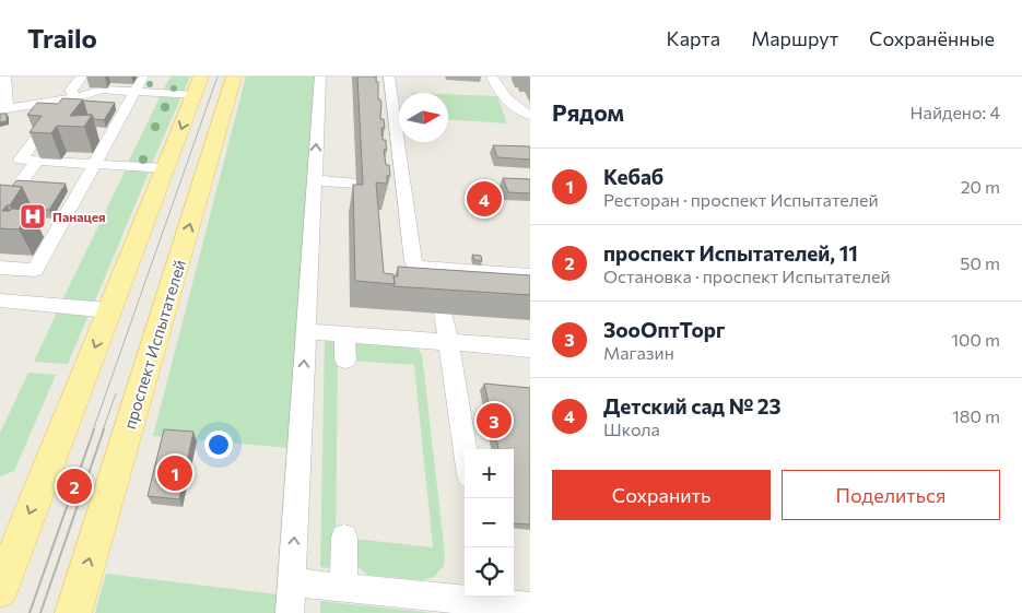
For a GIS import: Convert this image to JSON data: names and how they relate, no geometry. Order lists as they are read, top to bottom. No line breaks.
{"streets":{"main road":["проспект Испытателей"]},"places":{"hospital":["Панацея"]},"north":"right","page":{"header":"Trailo","nav":["Карта","Маршрут","Сохранённые"],"heading":["Рядом","Найдено: 4"],"list":[{"mark":"1","name":"Кебаб","note":"Ресторан · проспект Испытателей","value":"20 m"},{"mark":"2","name":"проспект Испытателей, 11","note":"Остановка · проспект Испытателей","value":"50 m"},{"mark":"3","name":"ЗооОптТорг","note":"Магазин","value":"100 m"},{"mark":"4","name":"Детский сад № 23","note":"Школа","value":"180 m"}],"pins":["4","3","1","2"],"map_buttons":["+","−"],"buttons":["Сохранить","Поделиться"]}}
